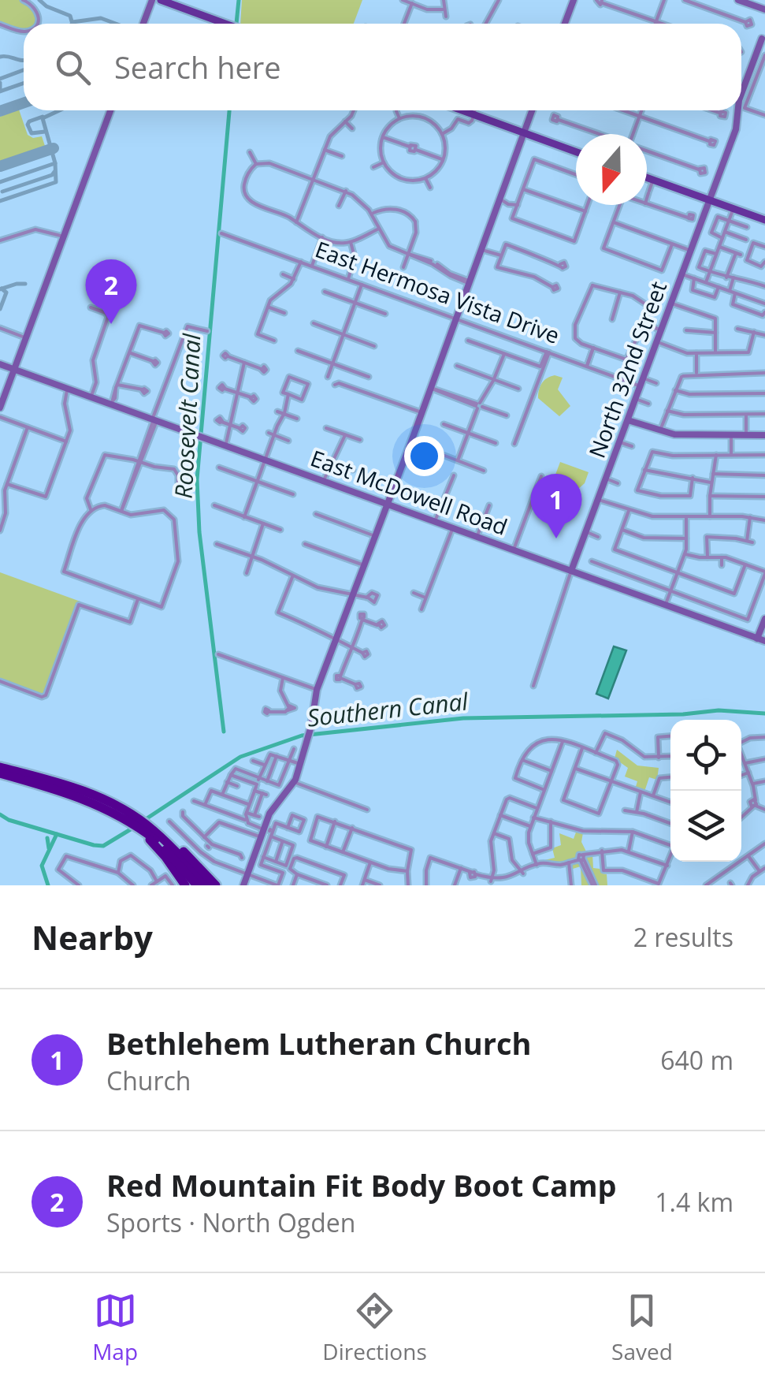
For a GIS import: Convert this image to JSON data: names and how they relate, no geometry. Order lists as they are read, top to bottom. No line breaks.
{"streets":{"main road":["North 32nd Street","East McDowell Road"],"street":["East Hermosa Vista Drive"]},"crossings":[["East Hermosa Vista Drive","North 32nd Street"],["North 32nd Street","East McDowell Road"]],"water":["Roosevelt Canal","Southern Canal"],"north":"bottom","page":{"search":"Search here","pins":["2","1"],"heading":["Nearby","2 results"],"list":[{"mark":"1","name":"Bethlehem Lutheran Church","note":"Church","value":"640 m"},{"mark":"2","name":"Red Mountain Fit Body Boot Camp","note":"Sports · North Ogden","value":"1.4 km"}],"nav":["Map","Directions","Saved"]}}
